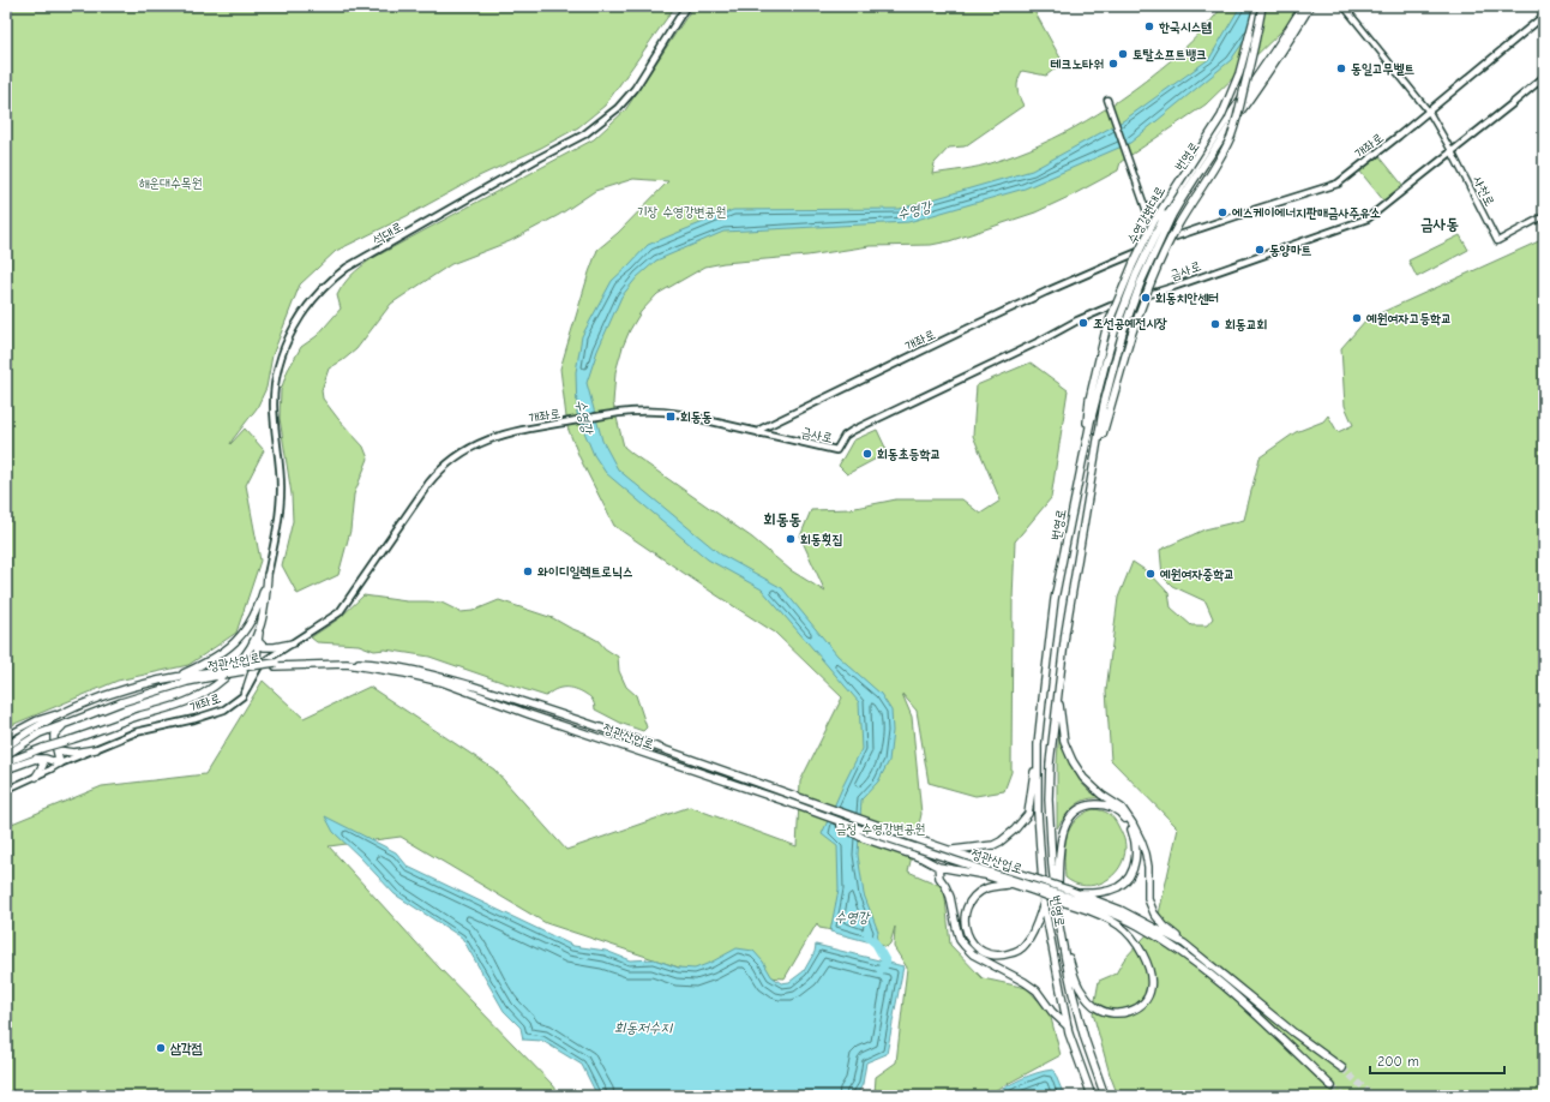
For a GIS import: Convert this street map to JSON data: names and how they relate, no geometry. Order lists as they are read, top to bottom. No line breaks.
{"streets":{"highway":["번영로","수영강변대로","정관산업로"],"main road":["개좌로","석대로","금사로"],"street":["사천로"]},"crossings":[["개좌로","사천로"],["개좌로","금사로"],["번영로","수영강변대로"],["사천로","금사로"]],"districts":["금사동","회동동"],"water":["수영강","회동저수지"],"parks":["해운대수목원","기장 수영강변공원","금정 수영강변공원"],"places":{"other":["한국시스템","토탈소프트뱅크","테크노타워","동일고무벨트","에스케이에너지판매금사주유소","동양마트","회동치안센터","예원여자고등학교","조선공예전시장","회동교회","회동초등학교","회동횟집","와이디일렉트로닉스","예원여자중학교","삼각점"],"transit":["회동동"]},"scale_bar":"200 m"}
